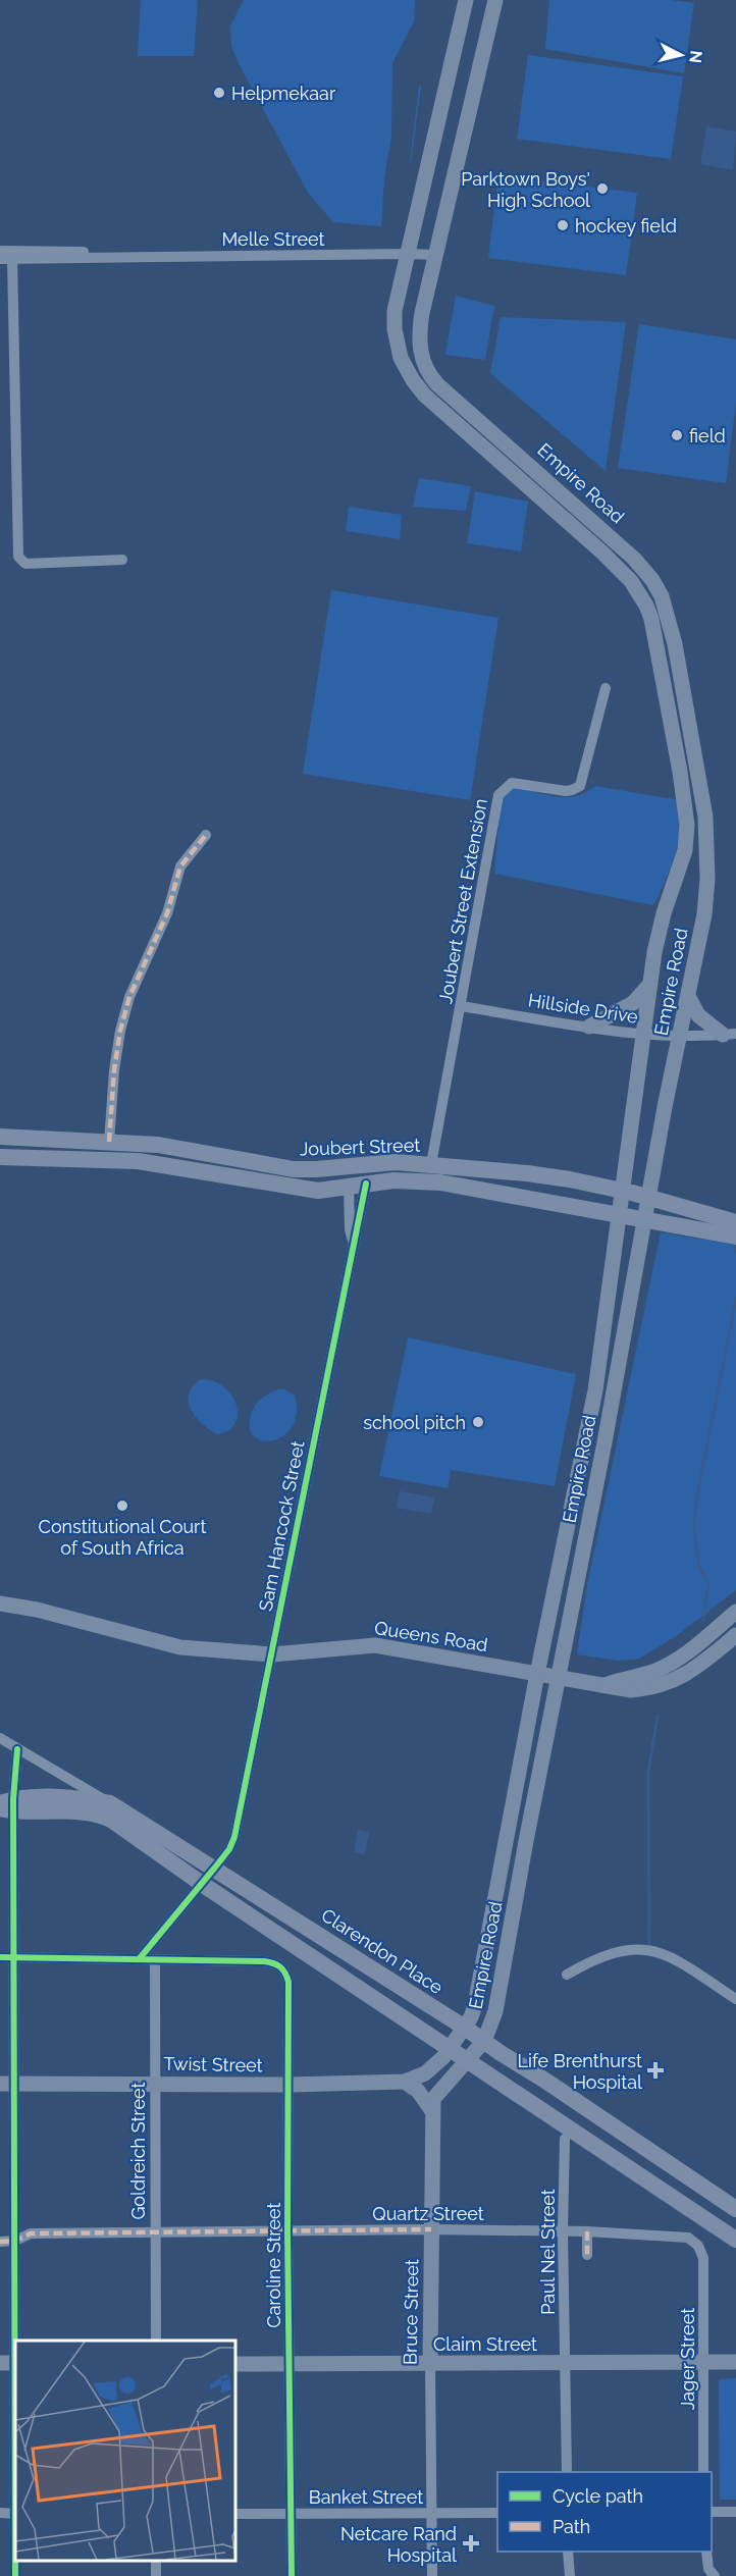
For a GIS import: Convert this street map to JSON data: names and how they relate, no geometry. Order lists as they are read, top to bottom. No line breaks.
{"streets":{"main road":["Empire Road","Joubert Street","Queens Road","Clarendon Place","Twist Street","Bruce Street","Claim Street"],"street":["Melle Street","Joubert Street Extension","Hillside Drive","Sam Hancock Street","Goldreich Street","Quartz Street","Paul Nel Street","Caroline Street","Jager Street","Banket Street"]},"crossings":[["Melle Street","Empire Road"],["Empire Road","Hillside Drive"],["Empire Road","Joubert Street"],["Empire Road","Queens Road"],["Empire Road","Clarendon Place"],["Empire Road","Twist Street"],["Empire Road","Bruce Street"],["Joubert Street Extension","Hillside Drive"],["Joubert Street Extension","Joubert Street"],["Joubert Street","Sam Hancock Street"],["Sam Hancock Street","Queens Road"],["Sam Hancock Street","Clarendon Place"],["Twist Street","Goldreich Street"],["Twist Street","Caroline Street"],["Goldreich Street","Quartz Street"],["Goldreich Street","Caroline Street"],["Quartz Street","Paul Nel Street"],["Quartz Street","Caroline Street"],["Quartz Street","Bruce Street"],["Quartz Street","Jager Street"],["Paul Nel Street","Claim Street"],["Caroline Street","Claim Street"],["Caroline Street","Banket Street"],["Bruce Street","Claim Street"],["Bruce Street","Banket Street"],["Claim Street","Jager Street"]],"places":{"other":["Helpmekaar","Parktown Boys' High School","hockey field","field","school pitch","Constitutional Court of South Africa"],"health":["Life Brenthurst Hospital","Netcare Rand Hospital"]},"legend":["Cycle path","Path"],"north":"right"}
